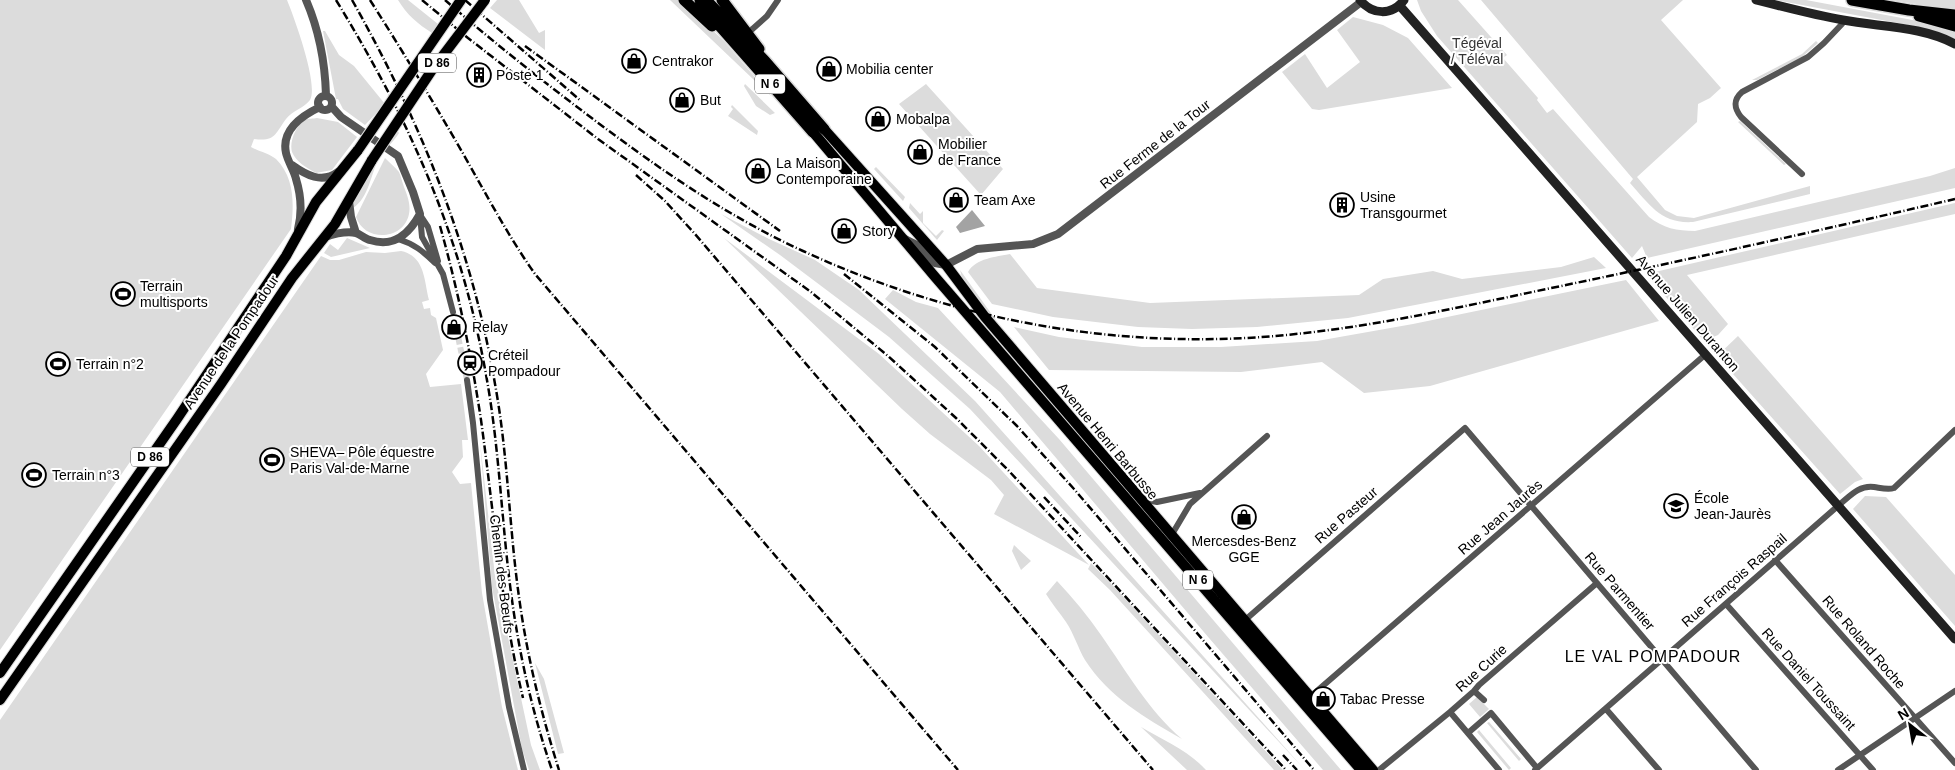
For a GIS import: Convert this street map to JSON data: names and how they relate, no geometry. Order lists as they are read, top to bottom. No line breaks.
{"streets":{"highway":["N 6"],"main road":["D 86","Avenue Julien Duranton","Avenue de la Pompadour","Avenue Henri Barbusse"],"street":["Rue Ferme de la Tour","Rue Pasteur","Rue Jean Jaurès","Chemin des Bœufs","Rue François Raspail","Rue Parmentier","Rue Roland Roche","Rue Curie","Rue Daniel Toussaint"]},"crossings":[["N 6","Avenue Henri Barbusse"],["Rue Ferme de la Tour","Avenue Henri Barbusse"],["Avenue Julien Duranton","Rue Jean Jaurès"],["Avenue Julien Duranton","Rue François Raspail"],["Avenue Henri Barbusse","Rue Pasteur"],["Avenue Henri Barbusse","Rue Jean Jaurès"],["Rue Pasteur","Rue Parmentier"],["Rue Jean Jaurès","Rue Parmentier"],["Rue François Raspail","Rue Parmentier"],["Rue François Raspail","Rue Roland Roche"],["Rue François Raspail","Rue Daniel Toussaint"],["Rue Parmentier","Rue Curie"]],"districts":["LE VAL POMPADOUR"],"parks":["Tégéval / Téléval"],"places":{"shop":["Centrakor","Mobilia center","But","Mobalpa","Mobilier de France","La Maison Contemporaine","Team Axe","Story","Relay","Mercesdes-Benz GGE","Tabac Presse"],"building":["Poste 1","Usine Transgourmet"],"sports":["Terrain multisports","Terrain n°2","SHEVA– Pôle équestre Paris Val-de-Marne","Terrain n°3"],"station":["Créteil Pompadour"],"school or university":["École Jean-Jaurès"]},"north":"top left"}
